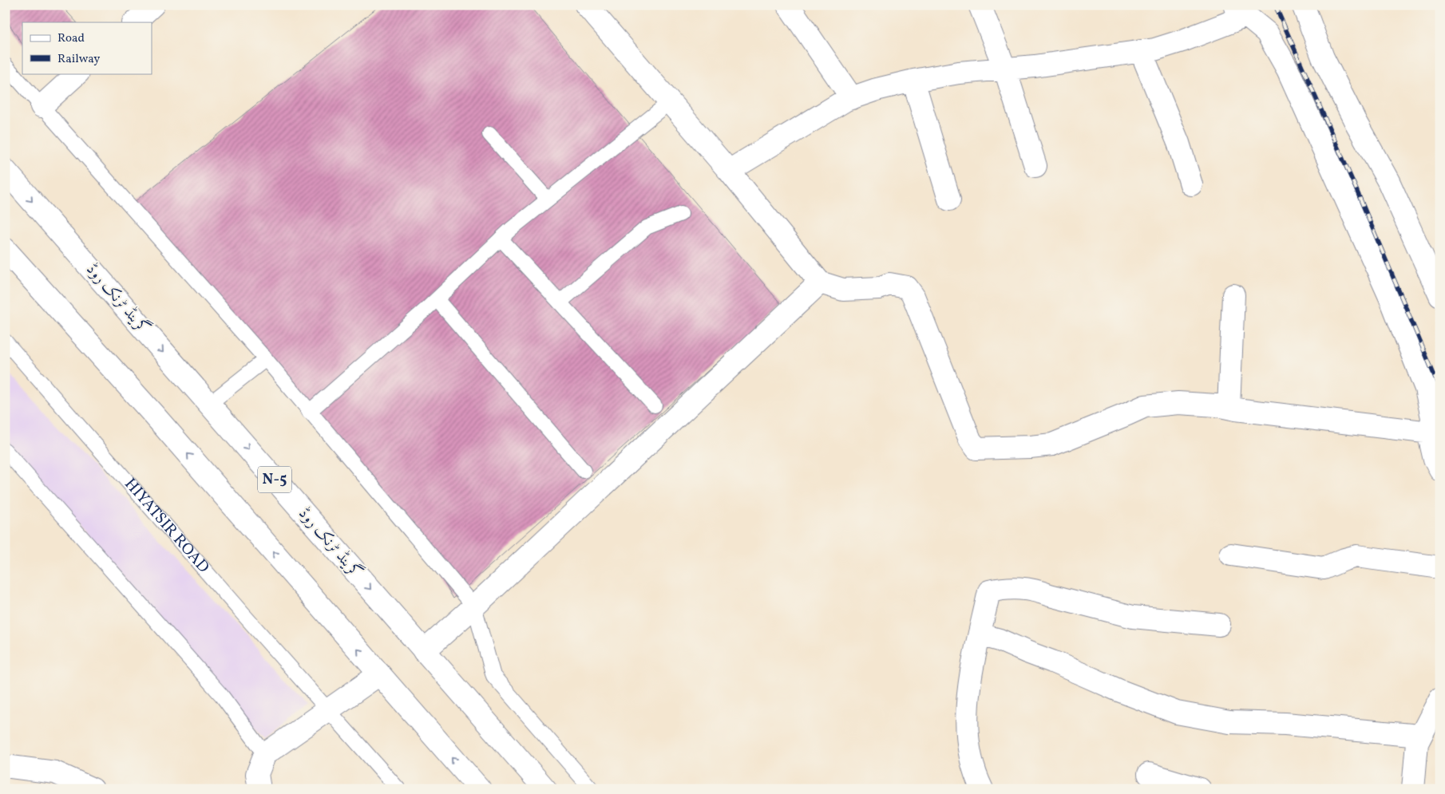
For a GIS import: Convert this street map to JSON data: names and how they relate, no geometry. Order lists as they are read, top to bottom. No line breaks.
{"streets":{"main road":["گرینڈ ٹرنک روڈ","N-5"],"lane":["HIYATSIR ROAD"]},"legend":["Road","Railway"]}
